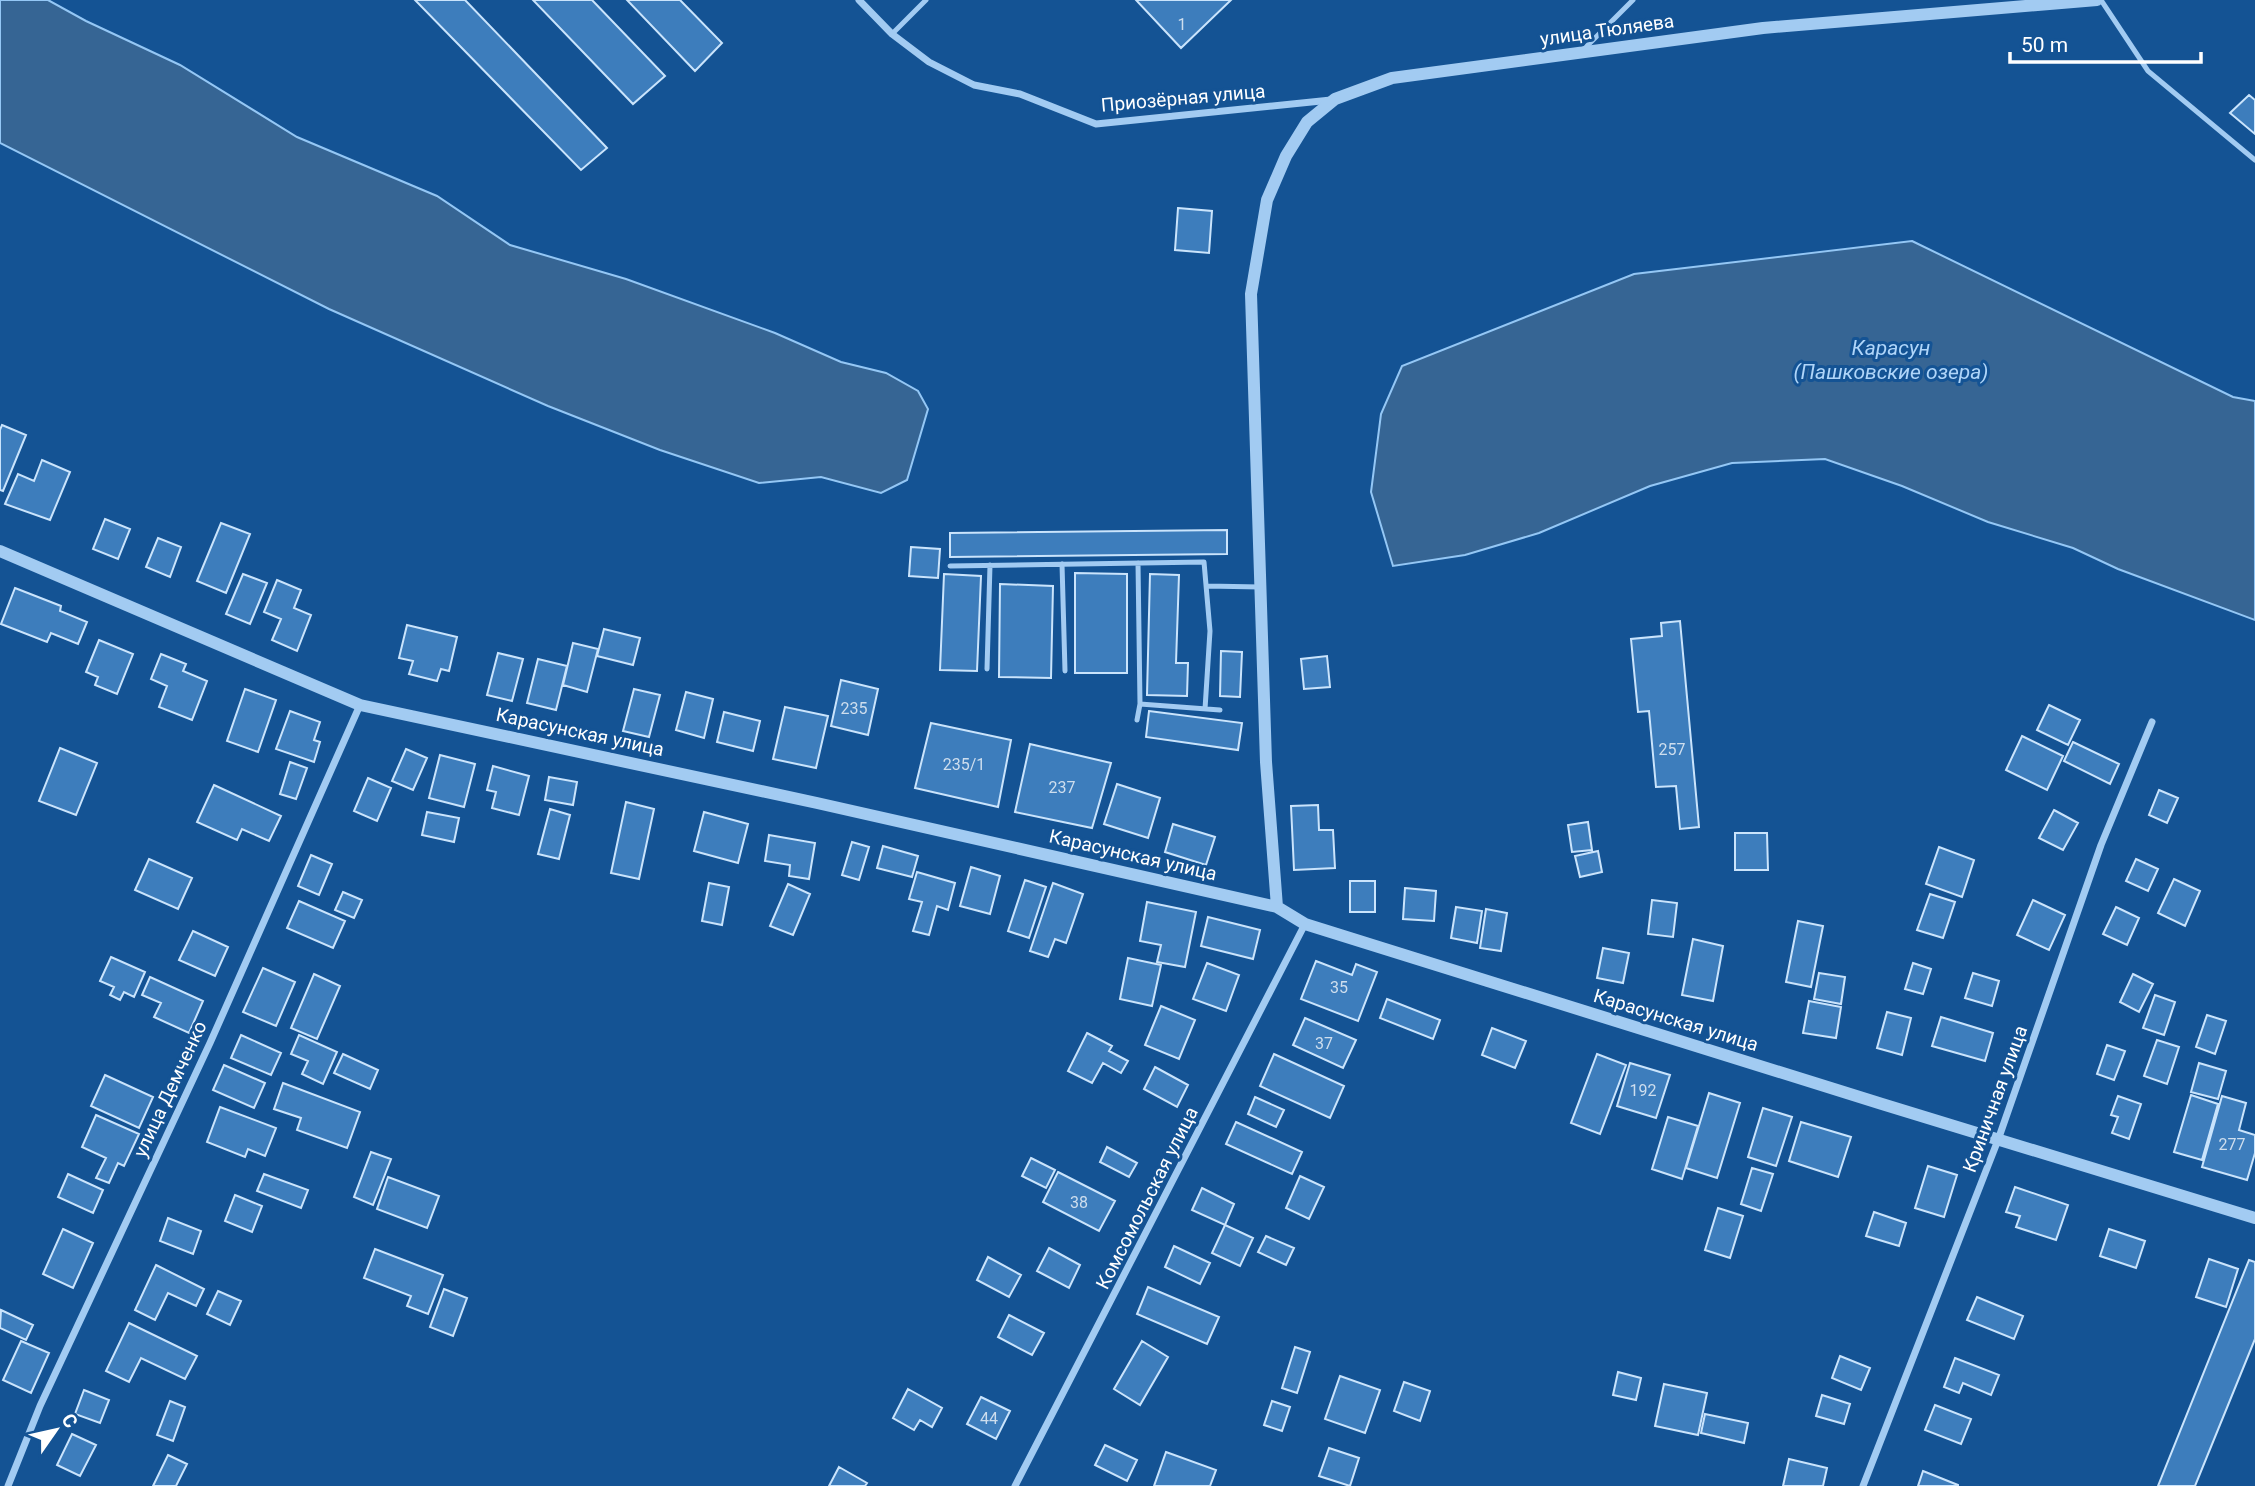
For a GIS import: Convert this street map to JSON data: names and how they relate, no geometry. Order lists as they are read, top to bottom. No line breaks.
{"streets":{"street":["улица Тюляева","Приозёрная улица","Карасунская улица","улица Демченко","Криничная улица","Комсомольская улица"]},"crossings":[["улица Тюляева","Приозёрная улица"],["улица Тюляева","Карасунская улица"],["Карасунская улица","улица Демченко"],["Карасунская улица","Криничная улица"],["Карасунская улица","Комсомольская улица"]],"water":["Карасун (Пашковские озера)"],"house_numbers":["1","235","257","235/1","237","35","37","192","277","38","44"],"scale_bar":"50 m","north":"top right"}
